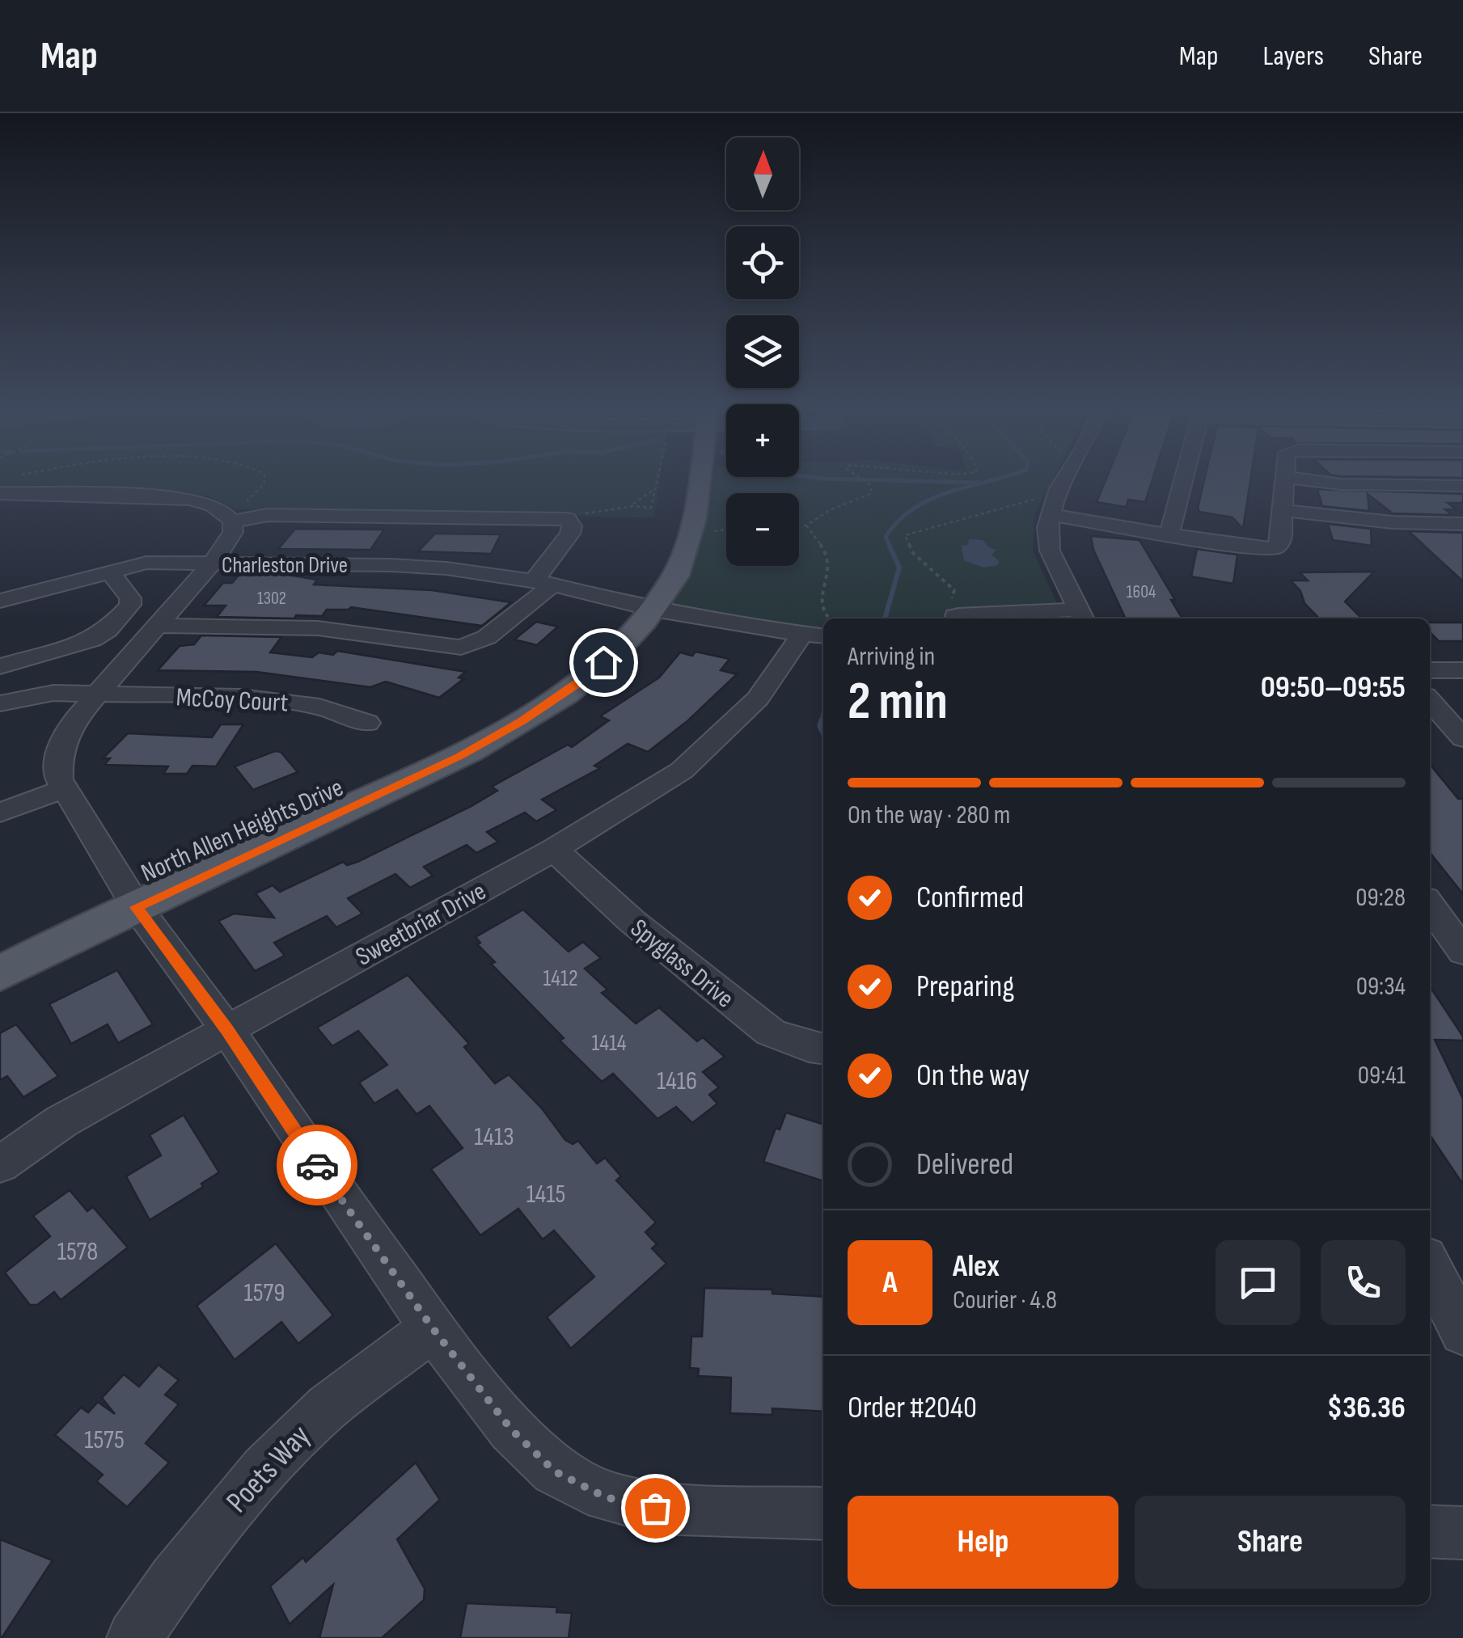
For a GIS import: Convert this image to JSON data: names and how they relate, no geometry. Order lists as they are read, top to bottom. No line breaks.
{"streets":{"main road":["North Allen Heights Drive"],"street":["Charleston Drive","McCoy Court","Sweetbriar Drive","Spyglass Drive","Poets Way"]},"crossings":[["Charleston Drive","McCoy Court"],["Charleston Drive","North Allen Heights Drive"],["Charleston Drive","Sweetbriar Drive"],["Charleston Drive","Poets Way"],["Sweetbriar Drive","Spyglass Drive"]],"house_numbers":["1604","1302","1412","1414","1416","1413","1415","1578","1579","1575"],"north":"top","page":{"header":"Map","nav":["Map","Layers","Share"],"map_buttons":["+","−"],"heading":["2 min","Arriving in","09:50–09:55"],"panel":["Alex","Courier · 4.8","Order #2040","$36.36"],"bar":"On the way · 280 m","list":[["Confirmed","09:28"],["Preparing","09:34"],["On the way","09:41"],"Delivered"],"round":"A","buttons":["Help","Share"]}}
